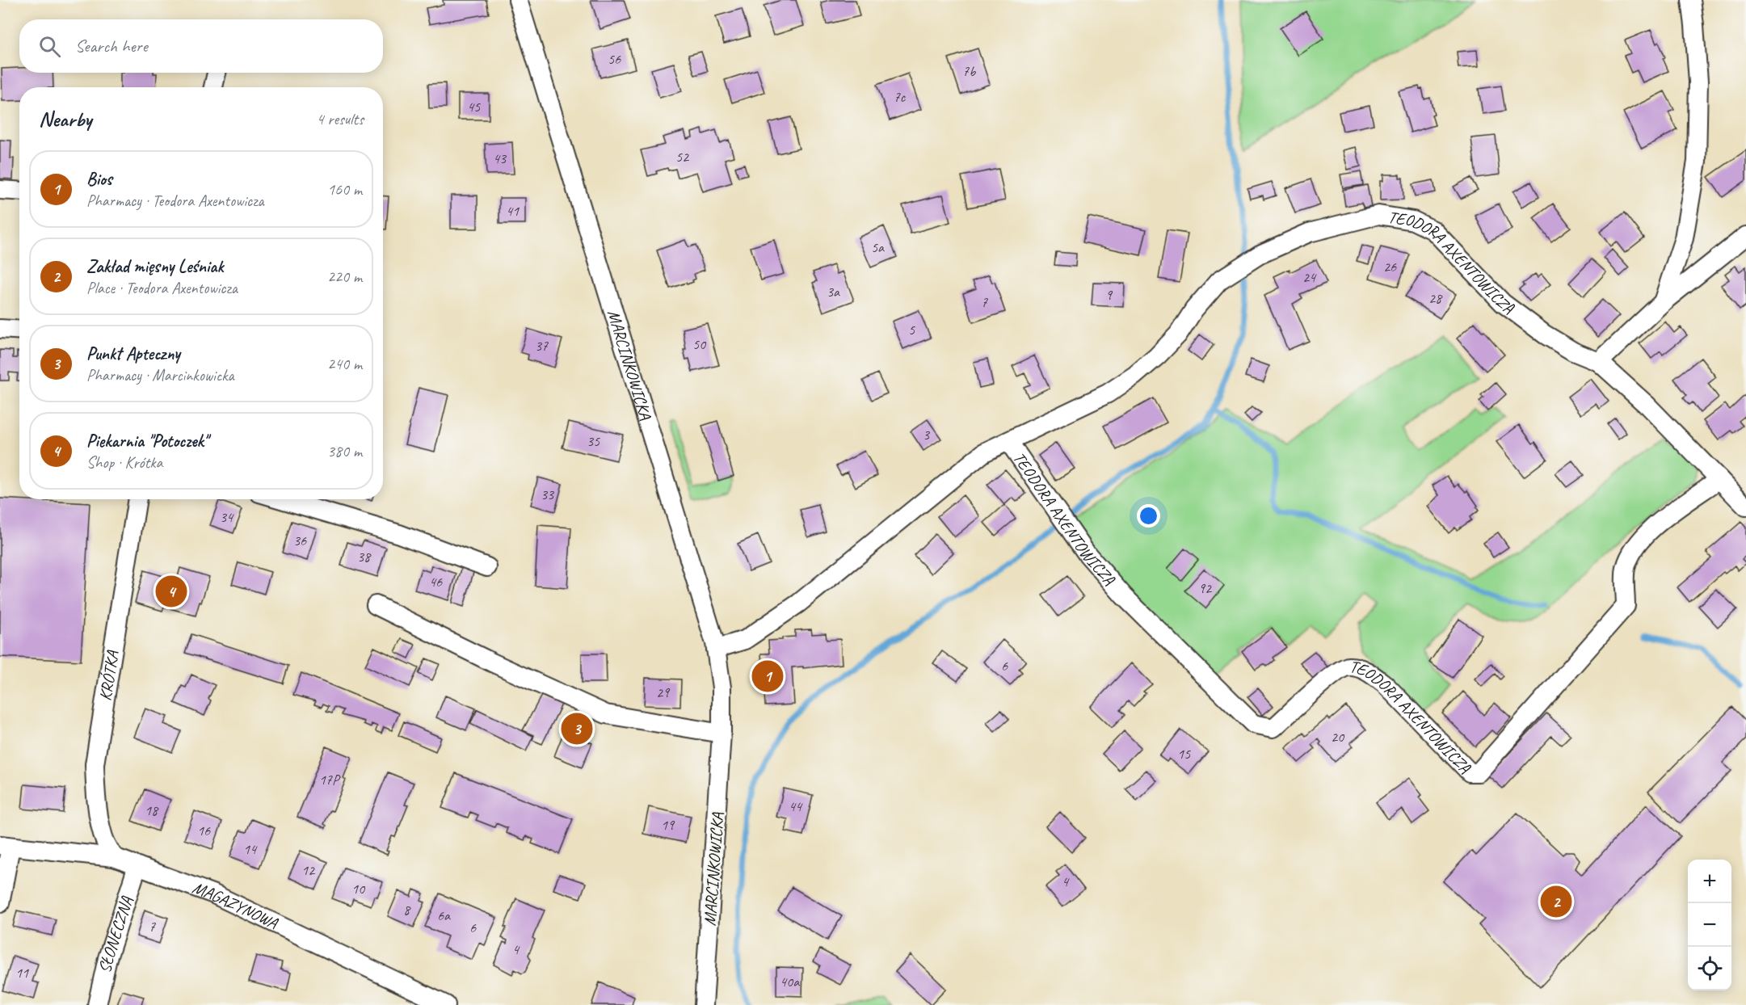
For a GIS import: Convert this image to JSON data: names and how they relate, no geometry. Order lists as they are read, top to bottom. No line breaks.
{"streets":{"street":["TEODORA AXENTOWICZA","MARCINKOWICKA","KRÓTKA","MAGAZYNOWA","SŁONECZNA"]},"crossings":[["TEODORA AXENTOWICZA","MARCINKOWICKA"],["KRÓTKA","MAGAZYNOWA"],["MAGAZYNOWA","SŁONECZNA"]],"house_numbers":["56","7b","7c","45","52","43","41","5a","26","24","3a","9","28","7","5","50","37","3","35","33","34","36","38","46","92","6","29","20","15","17P","44","18","19","16","14","12","4","10","8","6a","7","6","4","11","40a"],"page":{"search":"Search here","heading":["Nearby","4 results"],"list":[{"mark":"1","name":"Bios","note":"Pharmacy · Teodora Axentowicza","value":"160 m"},{"mark":"2","name":"Zakład mięsny Leśniak","note":"Place · Teodora Axentowicza","value":"220 m"},{"mark":"3","name":"Punkt Apteczny","note":"Pharmacy · Marcinkowicka","value":"240 m"},{"mark":"4","name":"Piekarnia \"Potoczek\"","note":"Shop · Krótka","value":"380 m"}],"pins":["4","1","3","2"],"map_buttons":["+","−"]}}
